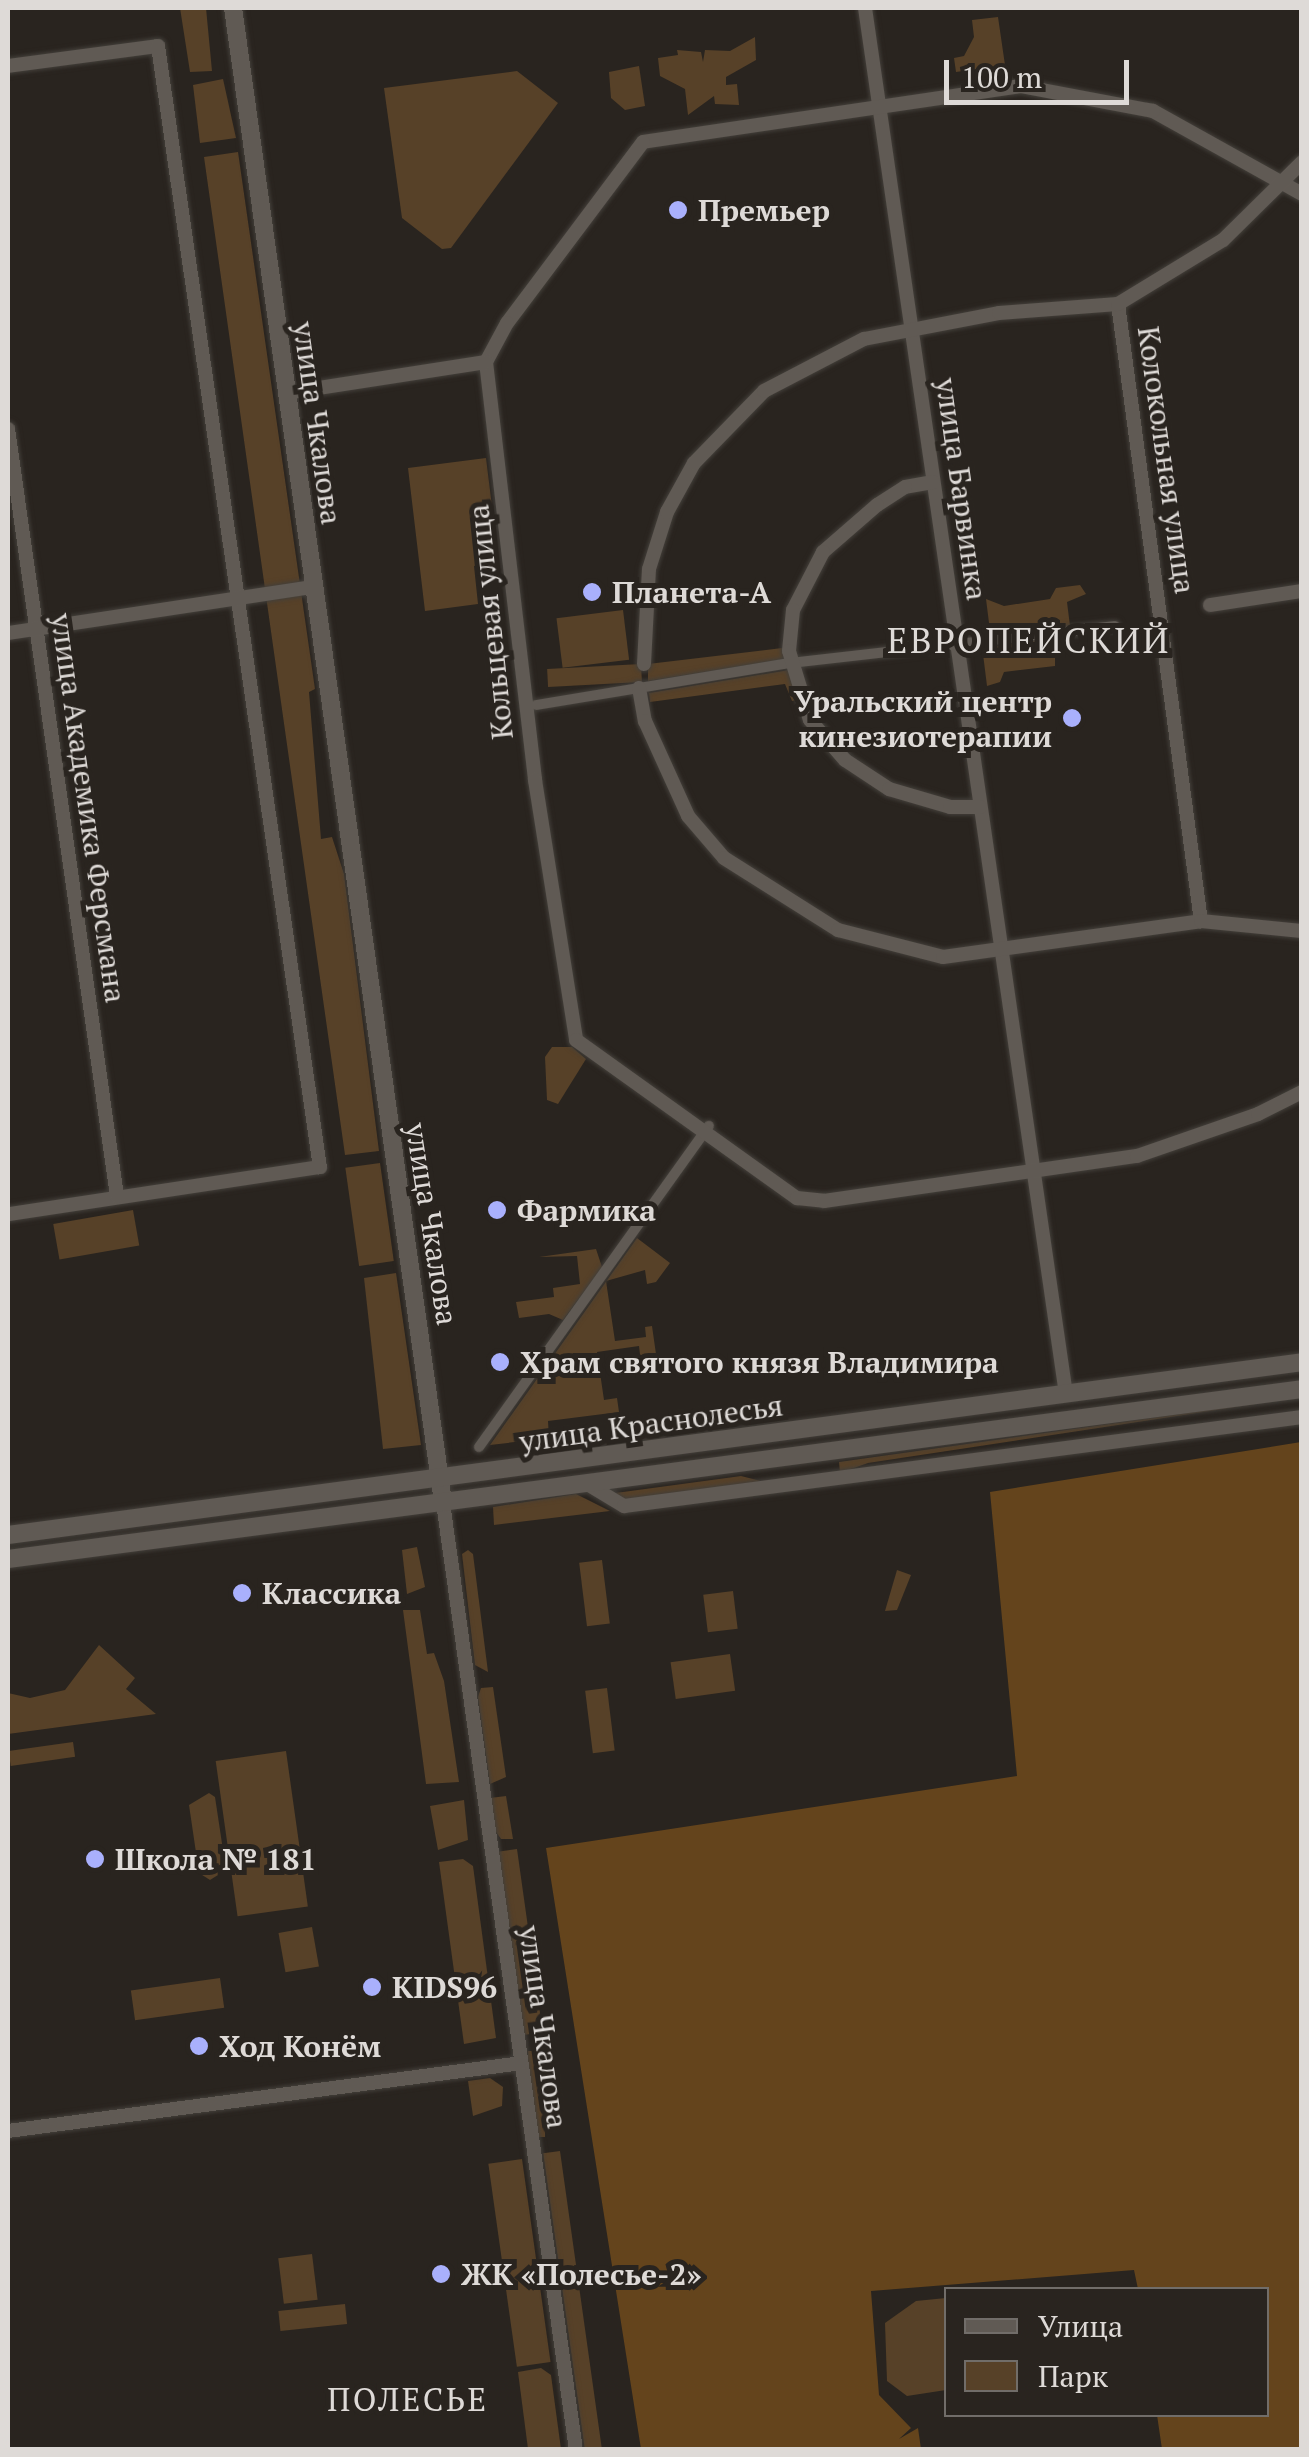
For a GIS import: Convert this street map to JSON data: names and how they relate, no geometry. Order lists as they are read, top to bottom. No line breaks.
{"streets":{"street":["улица Чкалова","Колокольная улица","улица Барвинка","Кольцевая улица","улица Академика Ферсмана","улица Краснолесья"]},"crossings":[["улица Чкалова","улица Краснолесья"],["Колокольная улица","улица Барвинка"],["улица Барвинка","Кольцевая улица"],["улица Барвинка","улица Краснолесья"]],"districts":["ЕВРОПЕЙСКИЙ","ПОЛЕСЬЕ"],"places":["Премьер","Планета-А","Уральский центр кинезиотерапии","Фармика","Храм святого князя Владимира","Классика","Школа № 181","KIDS96","Ход Конём","ЖК «Полесье-2»"],"legend":["Улица","Парк"],"scale_bar":"100 m"}
